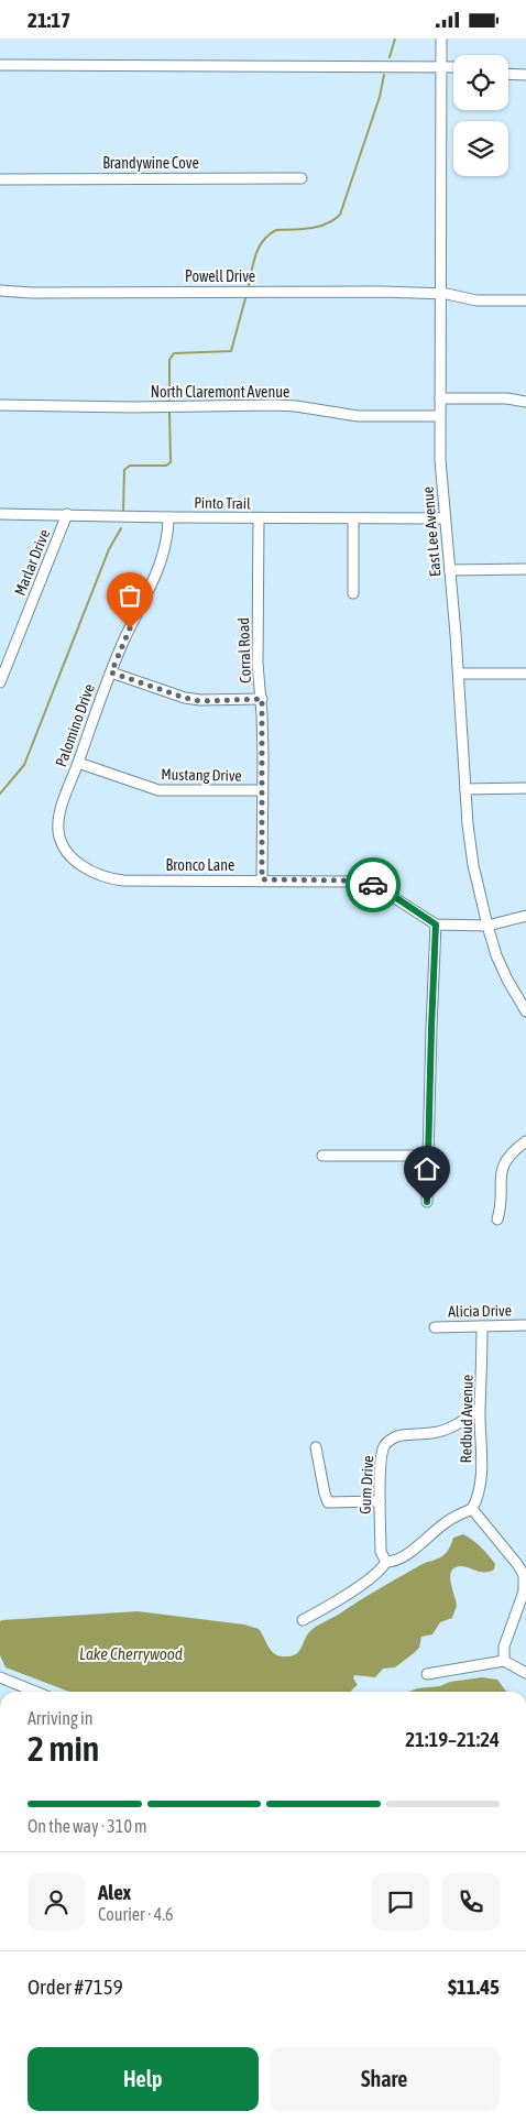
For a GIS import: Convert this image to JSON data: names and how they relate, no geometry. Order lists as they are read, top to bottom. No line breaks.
{"streets":{"street":["Brandywine Cove","Powell Drive","North Claremont Avenue","Pinto Trail","East Lee Avenue","Marlar Drive","Corral Road","Palomino Drive","Mustang Drive","Bronco Lane","Alicia Drive","Redbud Avenue","Gum Drive"]},"crossings":[["Powell Drive","East Lee Avenue"],["North Claremont Avenue","East Lee Avenue"],["Pinto Trail","East Lee Avenue"],["Pinto Trail","Marlar Drive"],["Pinto Trail","Corral Road"],["Pinto Trail","Palomino Drive"],["Corral Road","Mustang Drive"],["Corral Road","Bronco Lane"],["Palomino Drive","Mustang Drive"],["Palomino Drive","Bronco Lane"],["Alicia Drive","Redbud Avenue"],["Redbud Avenue","Gum Drive"]],"water":["Lake Cherrywood"],"page":{"status":"21:17","heading":["2 min","Arriving in","21:19–21:24"],"panel":["Alex","Courier · 4.6","Order #7159","$11.45"],"bar":"On the way · 310 m","buttons":["Help","Share"]}}
